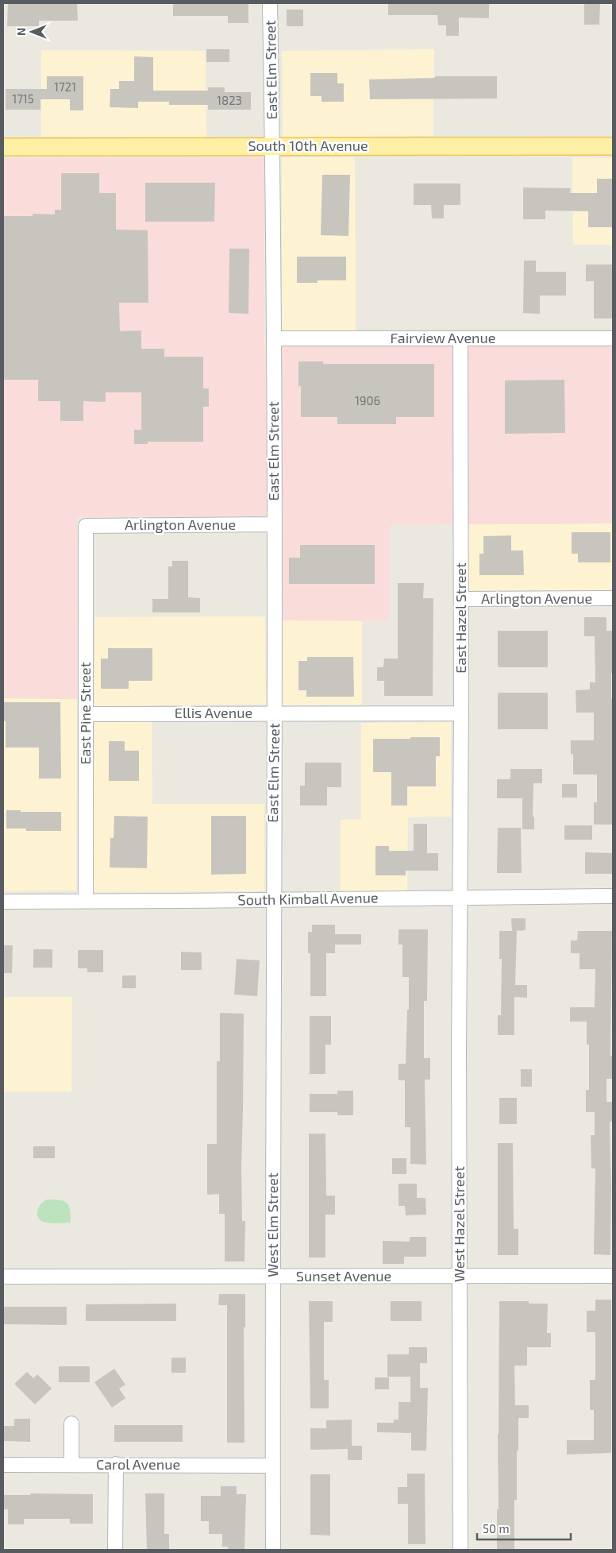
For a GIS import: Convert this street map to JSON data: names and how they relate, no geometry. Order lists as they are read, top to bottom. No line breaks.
{"streets":{"main road":["South 10th Avenue"],"street":["East Elm Street","Fairview Avenue","Arlington Avenue","East Hazel Street","East Pine Street","Ellis Avenue","South Kimball Avenue","West Hazel Street","West Elm Street","Sunset Avenue","Carol Avenue"]},"crossings":[["East Elm Street","South 10th Avenue"],["East Elm Street","Fairview Avenue"],["East Elm Street","Arlington Avenue"],["East Elm Street","Ellis Avenue"],["East Elm Street","South Kimball Avenue"],["East Elm Street","West Elm Street"],["Fairview Avenue","East Hazel Street"],["Arlington Avenue","East Hazel Street"],["Arlington Avenue","East Pine Street"],["East Hazel Street","Ellis Avenue"],["East Hazel Street","South Kimball Avenue"],["East Hazel Street","West Hazel Street"],["East Pine Street","Ellis Avenue"],["East Pine Street","South Kimball Avenue"],["South Kimball Avenue","West Hazel Street"],["South Kimball Avenue","West Elm Street"],["West Hazel Street","Sunset Avenue"],["West Elm Street","Sunset Avenue"],["West Elm Street","Carol Avenue"]],"house_numbers":["1721","1715","1823","1906"],"scale_bar":"50 m","north":"left"}
